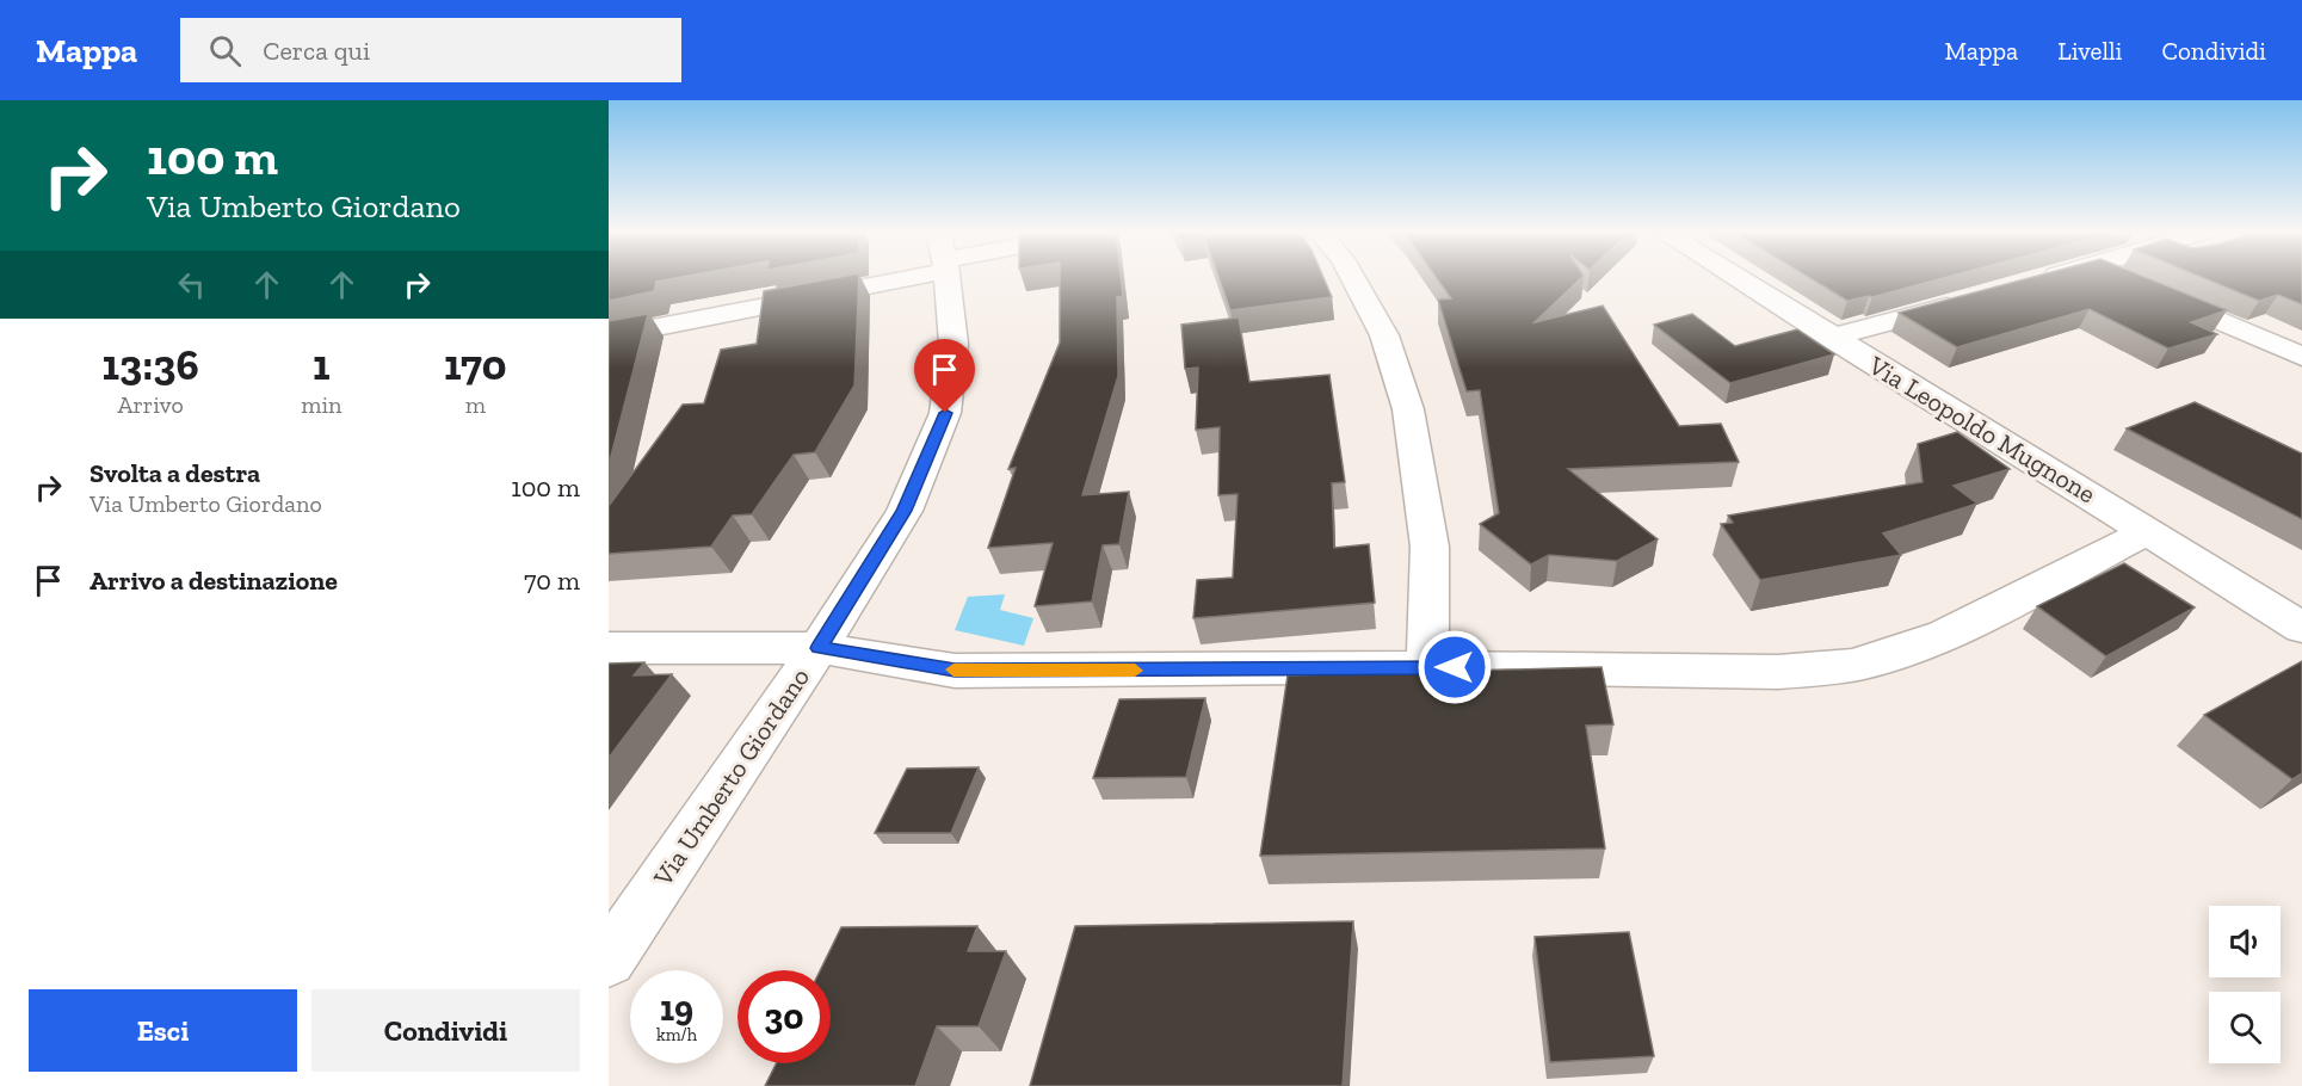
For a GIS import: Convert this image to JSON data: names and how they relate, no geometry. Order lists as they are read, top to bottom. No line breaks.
{"streets":{"street":["Via Leopoldo Mugnone","Via Umberto Giordano"]},"page":{"header":"Mappa","search":"Cerca qui","nav":["Mappa","Livelli","Condividi"],"turn":["100 m","Via Umberto Giordano"],"eta":["13:36","Arrivo","1","min","170","m"],"list":[{"name":"Svolta a destra","note":"Via Umberto Giordano","value":"100 m"},{"name":"Arrivo a destinazione","value":"70 m"}],"speed":"19 km/h","limit":"30","buttons":["Esci","Condividi"]}}
